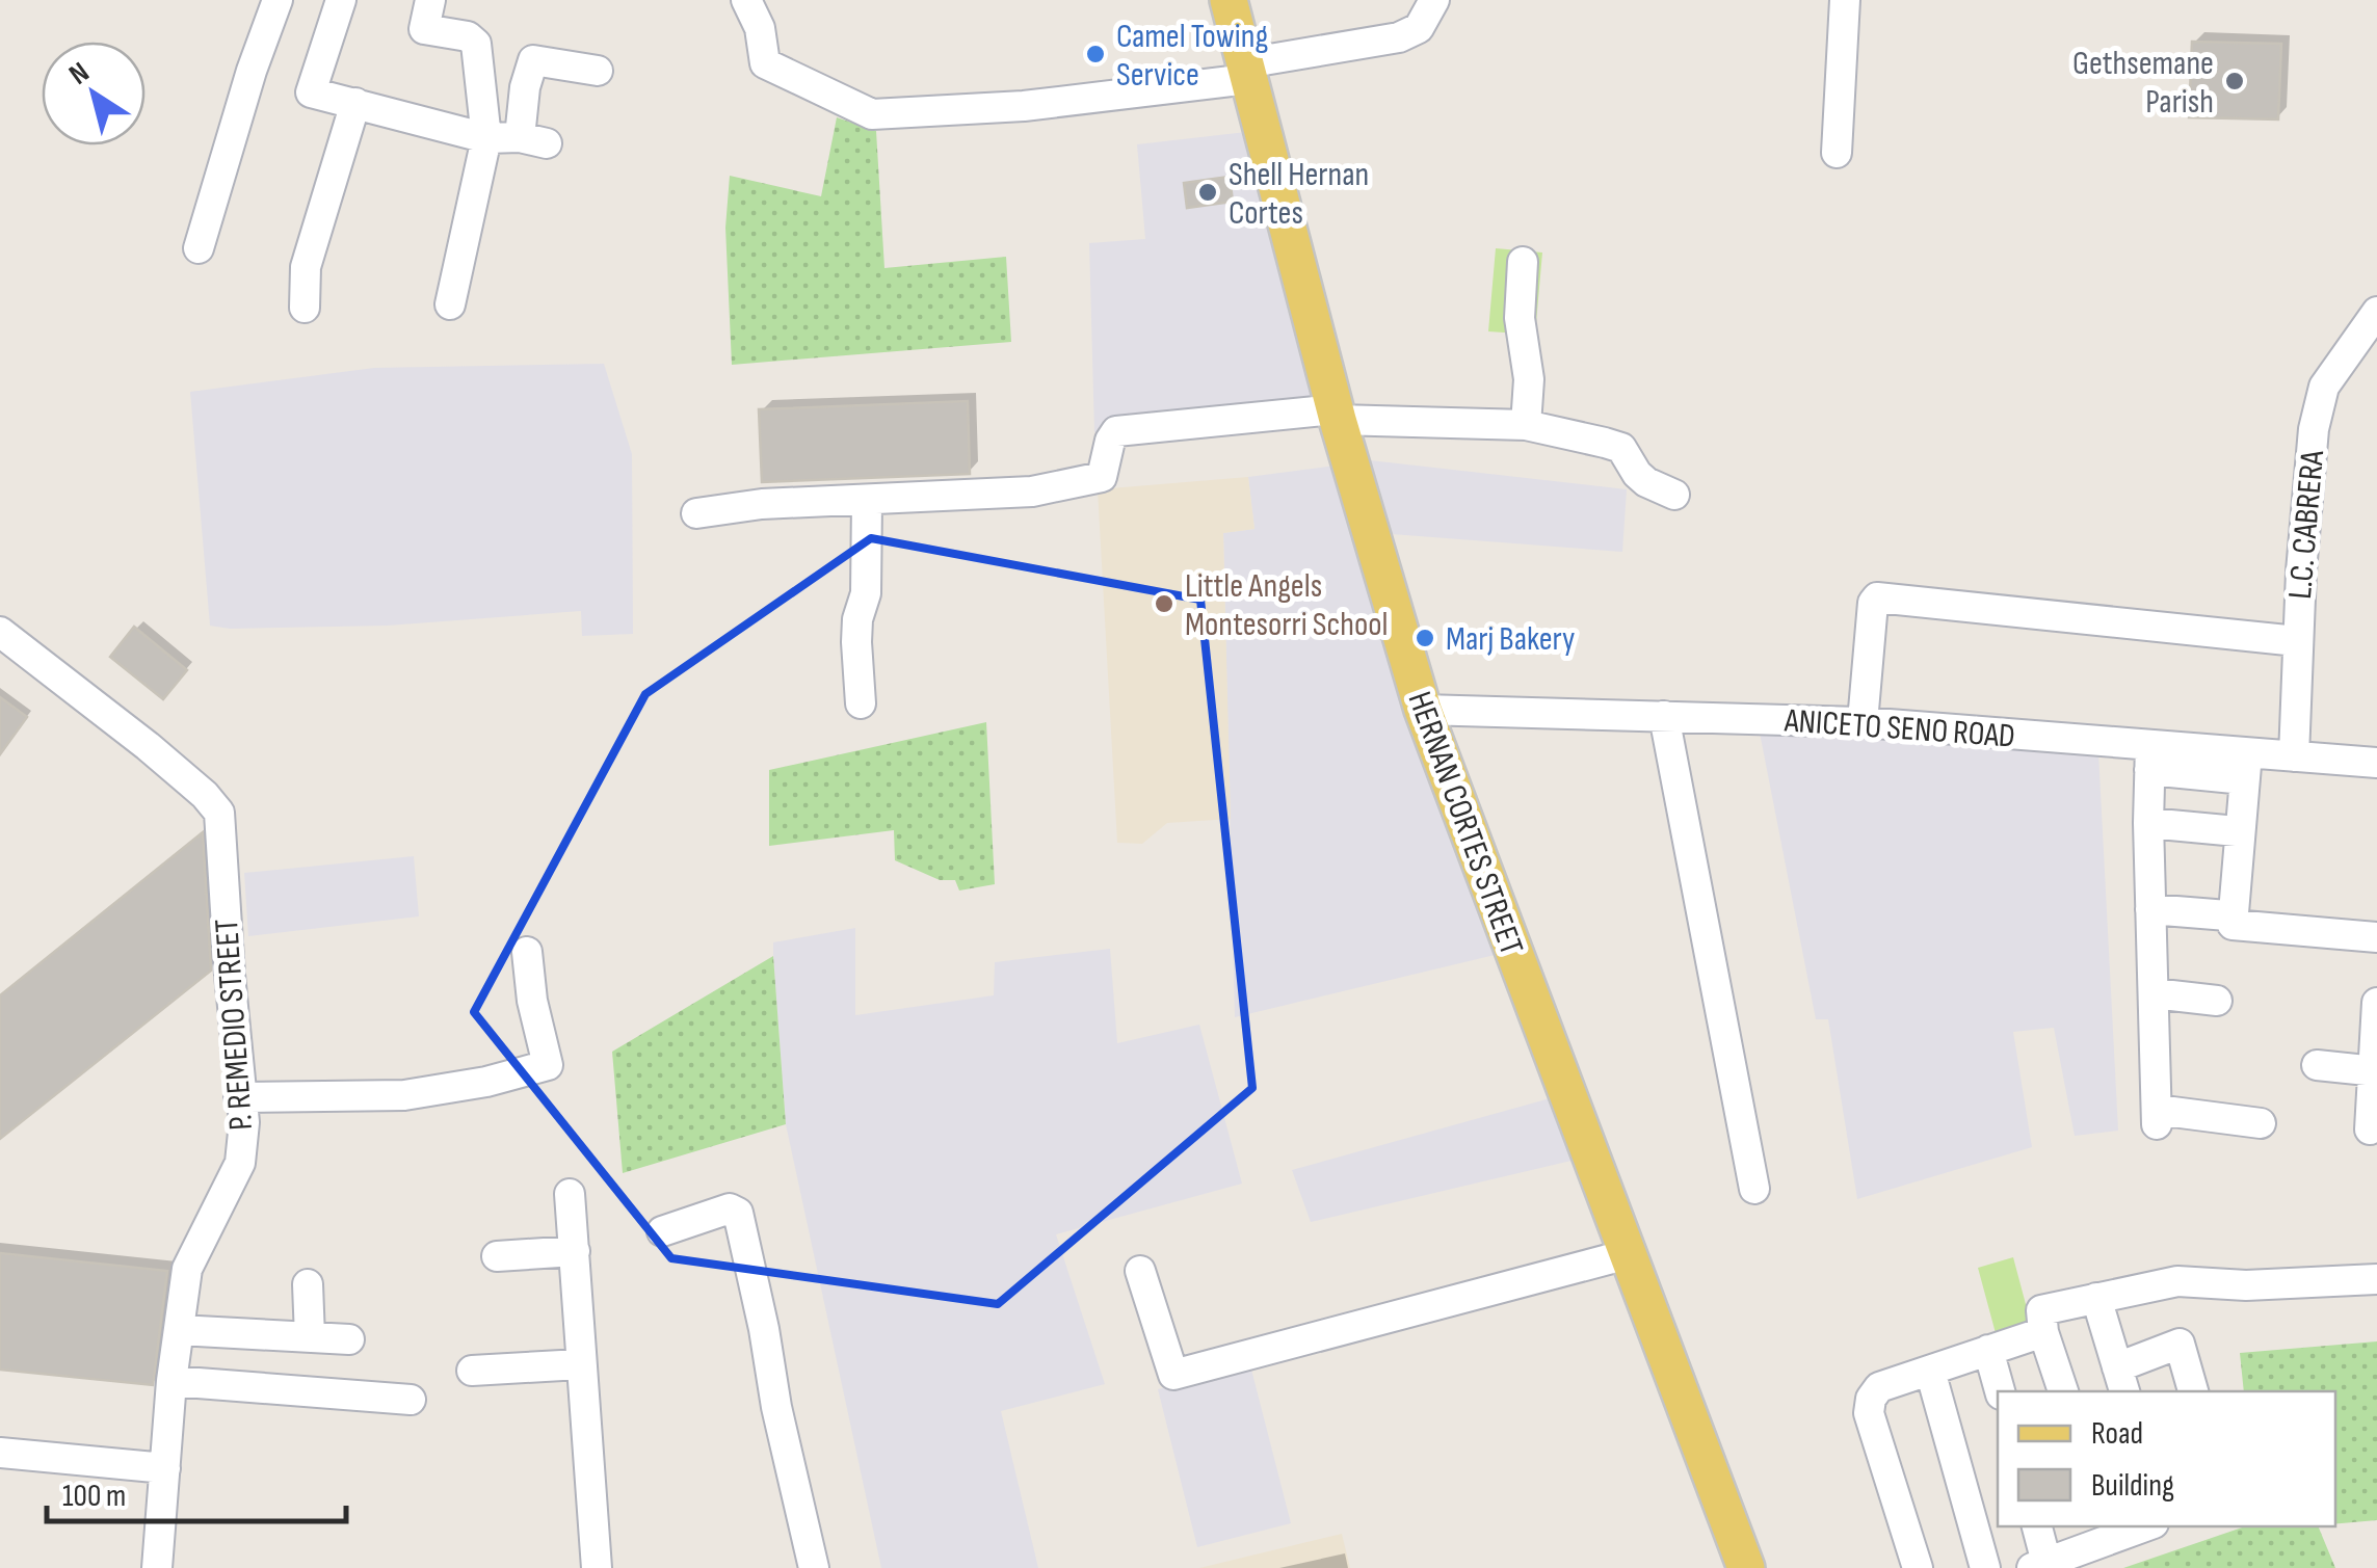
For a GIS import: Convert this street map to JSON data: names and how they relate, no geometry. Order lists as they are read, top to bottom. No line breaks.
{"streets":{"main road":["HERNAN CORTES STREET"],"street":["L.C. CABRERA","ANICETO SENO ROAD","P. REMEDIO STREET"]},"crossings":[["L.C. CABRERA","ANICETO SENO ROAD"],["ANICETO SENO ROAD","HERNAN CORTES STREET"]],"places":["Camel Towing Service","Gethsemane Parish","Shell Hernan Cortes","Little Angels Montesorri School","Marj Bakery"],"legend":["Road","Building"],"scale_bar":"100 m","north":"top left"}
